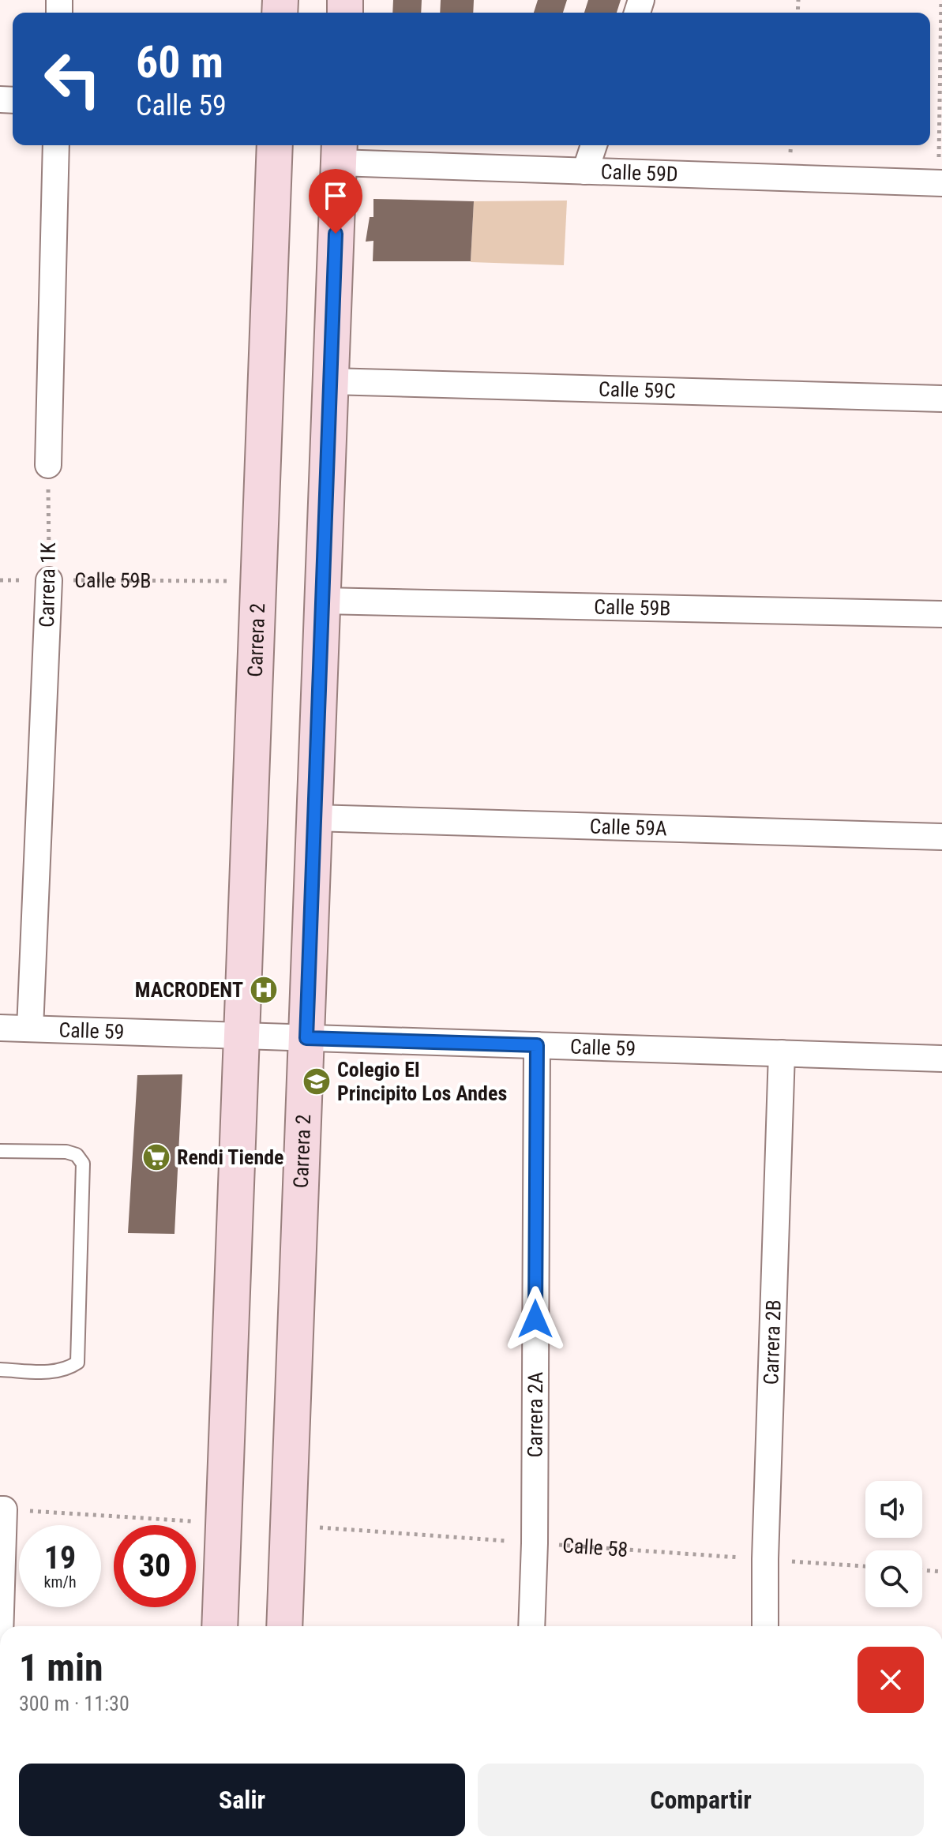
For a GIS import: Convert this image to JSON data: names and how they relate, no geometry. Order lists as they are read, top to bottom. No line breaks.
{"streets":{"street":["Calle 59D","Calle 59C","Calle 59B","Carrera 1K","Carrera 2","Calle 59A","Calle 59","Carrera 2B","Carrera 2A"],"path":["Calle 58"]},"crossings":[["Calle 59D","Carrera 2"],["Calle 59C","Carrera 2"],["Calle 59B","Carrera 1K"],["Calle 59B","Carrera 2"],["Carrera 1K","Calle 59"],["Carrera 2","Calle 59A"],["Carrera 2","Calle 59"],["Calle 59","Carrera 2B"],["Calle 59","Carrera 2A"],["Carrera 2B","Calle 58"],["Carrera 2A","Calle 58"]],"places":{"hospital":["MACRODENT"],"school or university":["Colegio El Principito Los Andes"],"supermarket":["Rendi Tiende"]},"page":{"turn":["60 m","Calle 59"],"speed":"19 km/h","limit":"30","heading":["1 min","300 m · 11:30"],"buttons":["Salir","Compartir"]}}
